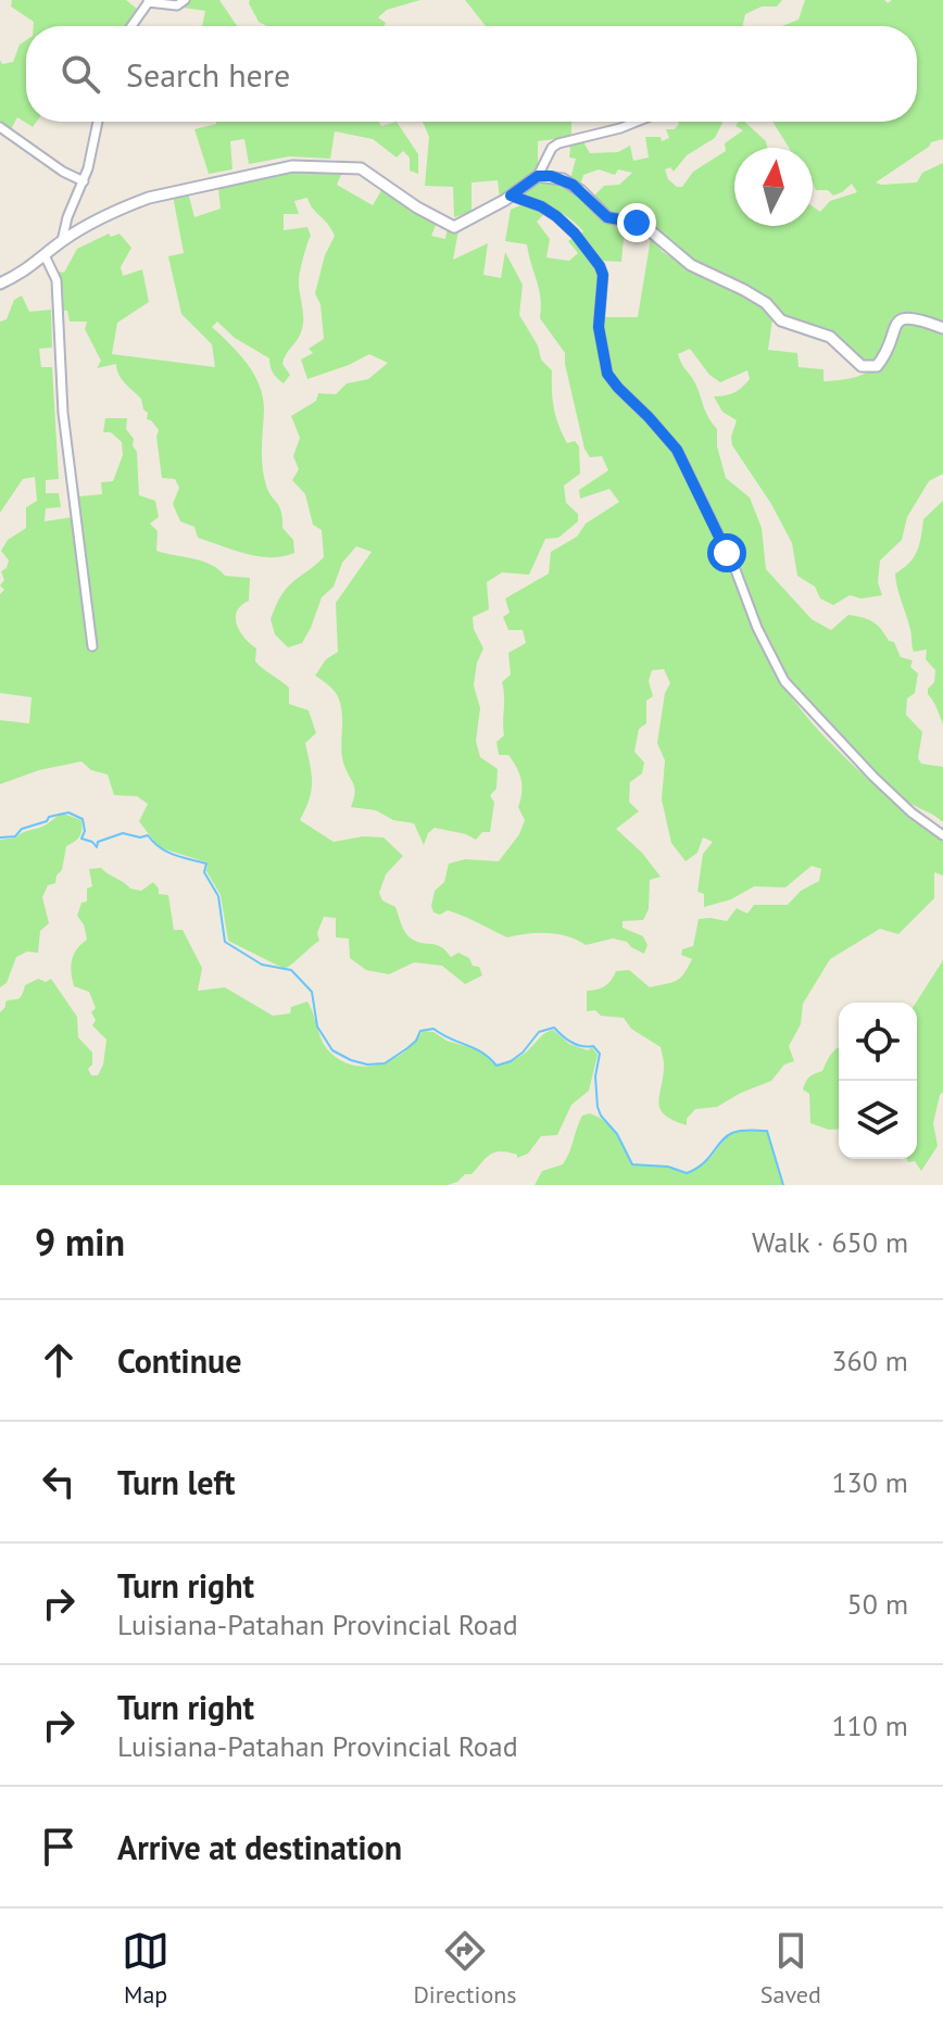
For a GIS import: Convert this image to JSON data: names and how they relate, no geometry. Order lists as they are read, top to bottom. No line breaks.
{"north":"top","page":{"search":"Search here","heading":["9 min","Walk · 650 m"],"list":[["Continue","360 m"],["Turn left","130 m"],["Turn right","Luisiana-Patahan Provincial Road","50 m"],["Turn right","Luisiana-Patahan Provincial Road","110 m"],"Arrive at destination"],"nav":["Map","Directions","Saved"]}}
